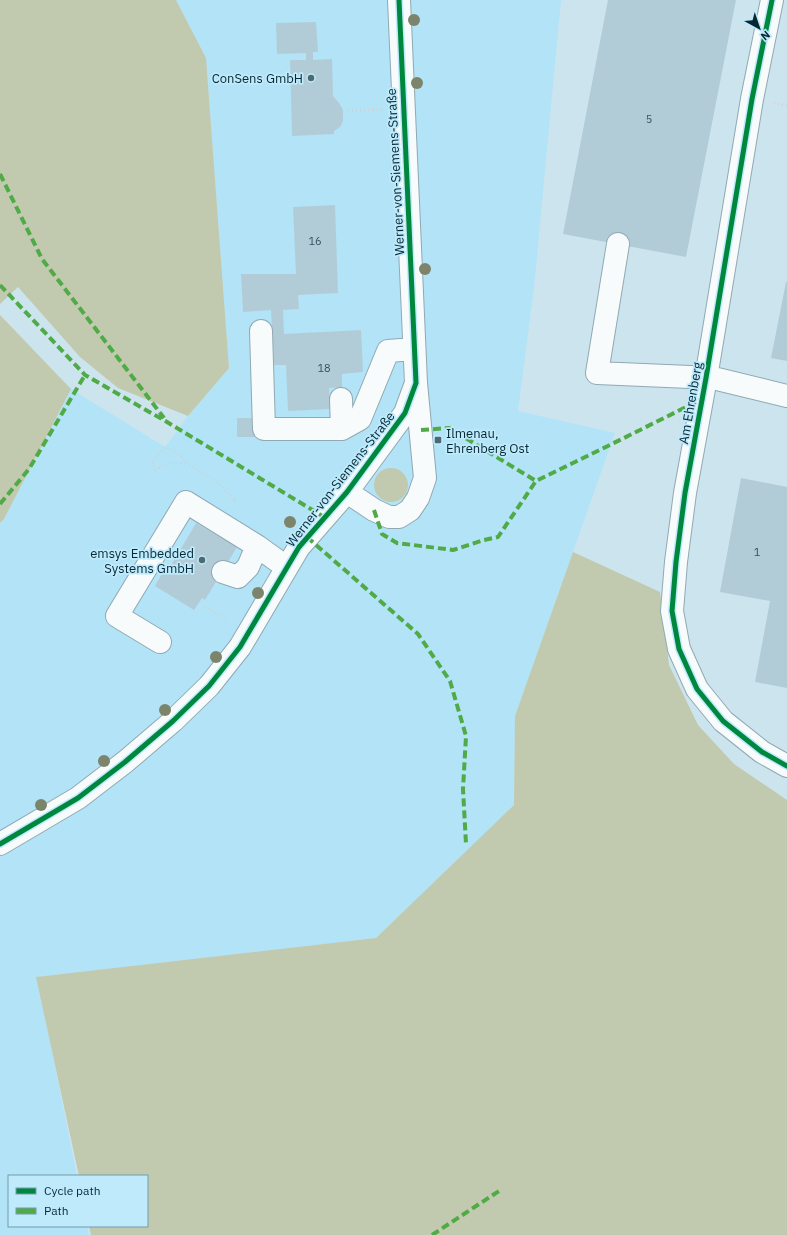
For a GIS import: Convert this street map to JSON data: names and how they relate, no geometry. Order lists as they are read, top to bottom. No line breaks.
{"streets":{"street":["Werner-von-Siemens-Straße","Am Ehrenberg"]},"places":{"other":["ConSens GmbH","emsys Embedded Systems GmbH"],"transit":["Ilmenau, Ehrenberg Ost"]},"house_numbers":["5","16","18","1"],"legend":["Cycle path","Path"],"north":"bottom right"}
